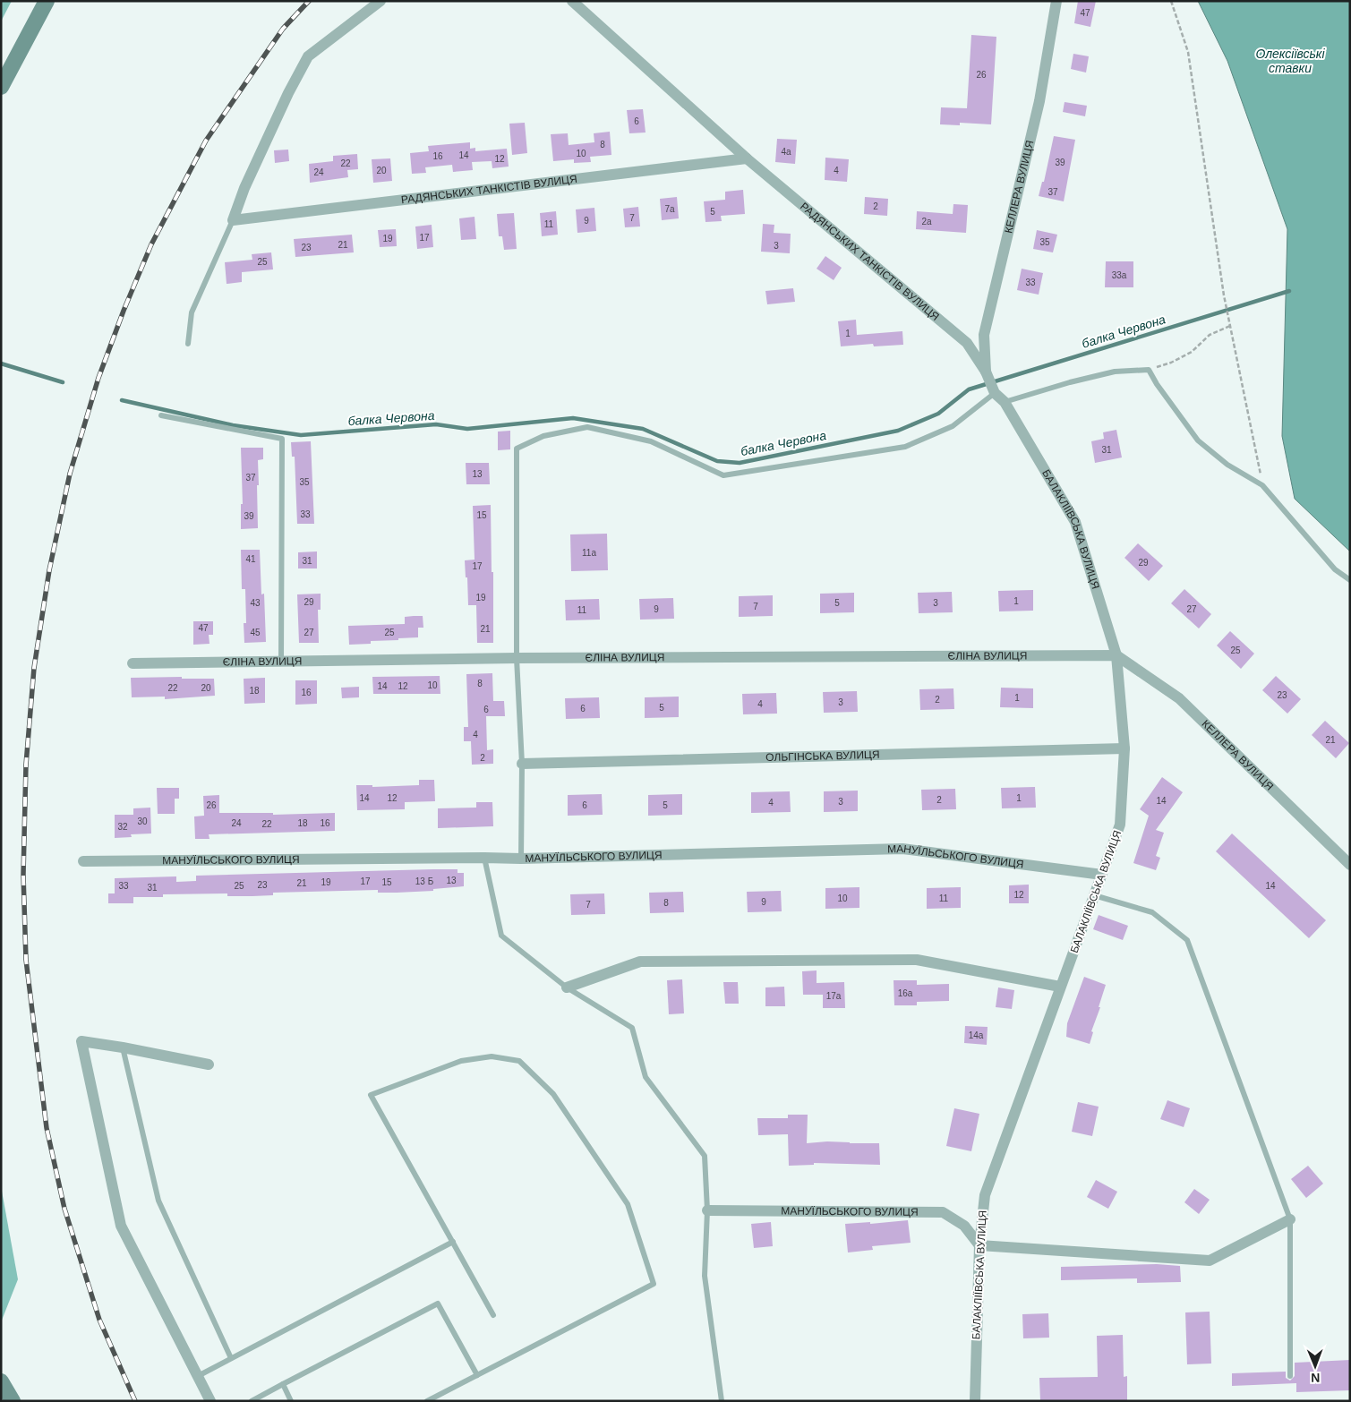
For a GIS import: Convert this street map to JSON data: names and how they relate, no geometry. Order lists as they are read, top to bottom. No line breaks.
{"streets":{"street":["КЕЛЛЕРА ВУЛИЦЯ","РАДЯНСЬКИХ ТАНКІСТІВ ВУЛИЦЯ","БАЛАКЛІЇВСЬКА ВУЛИЦЯ","ЄЛІНА ВУЛИЦЯ","ОЛЬГІНСЬКА ВУЛИЦЯ","МАНУЇЛЬСЬКОГО ВУЛИЦЯ"]},"crossings":[["КЕЛЛЕРА ВУЛИЦЯ","РАДЯНСЬКИХ ТАНКІСТІВ ВУЛИЦЯ"],["КЕЛЛЕРА ВУЛИЦЯ","БАЛАКЛІЇВСЬКА ВУЛИЦЯ"],["КЕЛЛЕРА ВУЛИЦЯ","ЄЛІНА ВУЛИЦЯ"],["РАДЯНСЬКИХ ТАНКІСТІВ ВУЛИЦЯ","БАЛАКЛІЇВСЬКА ВУЛИЦЯ"],["БАЛАКЛІЇВСЬКА ВУЛИЦЯ","ЄЛІНА ВУЛИЦЯ"],["БАЛАКЛІЇВСЬКА ВУЛИЦЯ","ОЛЬГІНСЬКА ВУЛИЦЯ"],["БАЛАКЛІЇВСЬКА ВУЛИЦЯ","МАНУЇЛЬСЬКОГО ВУЛИЦЯ"]],"water":["Олексіївські ставки","балка Червона"],"house_numbers":["47","26","6","8","4а","10","14","16","12","39","22","20","4","24","37","2","7а","5","7","9","2а","11","17","19","35","21","3","23","25","33а","33","1","31","13","37","35","33","15","39","11а","41","31","29","17","19","1","29","43","5","3","7","9","27","11","47","21","45","27","25","25","8","10","14","12","22","20","18","16","23","1","2","3","4","5","6","6","4","21","2","14","12","1","2","14","3","4","26","6","5","30","24","18","16","22","32","13","17","13 Б","19","15","21","23","33","25","14","31","12","10","11","9","8","7","16а","17а","14а"],"north":"bottom"}
